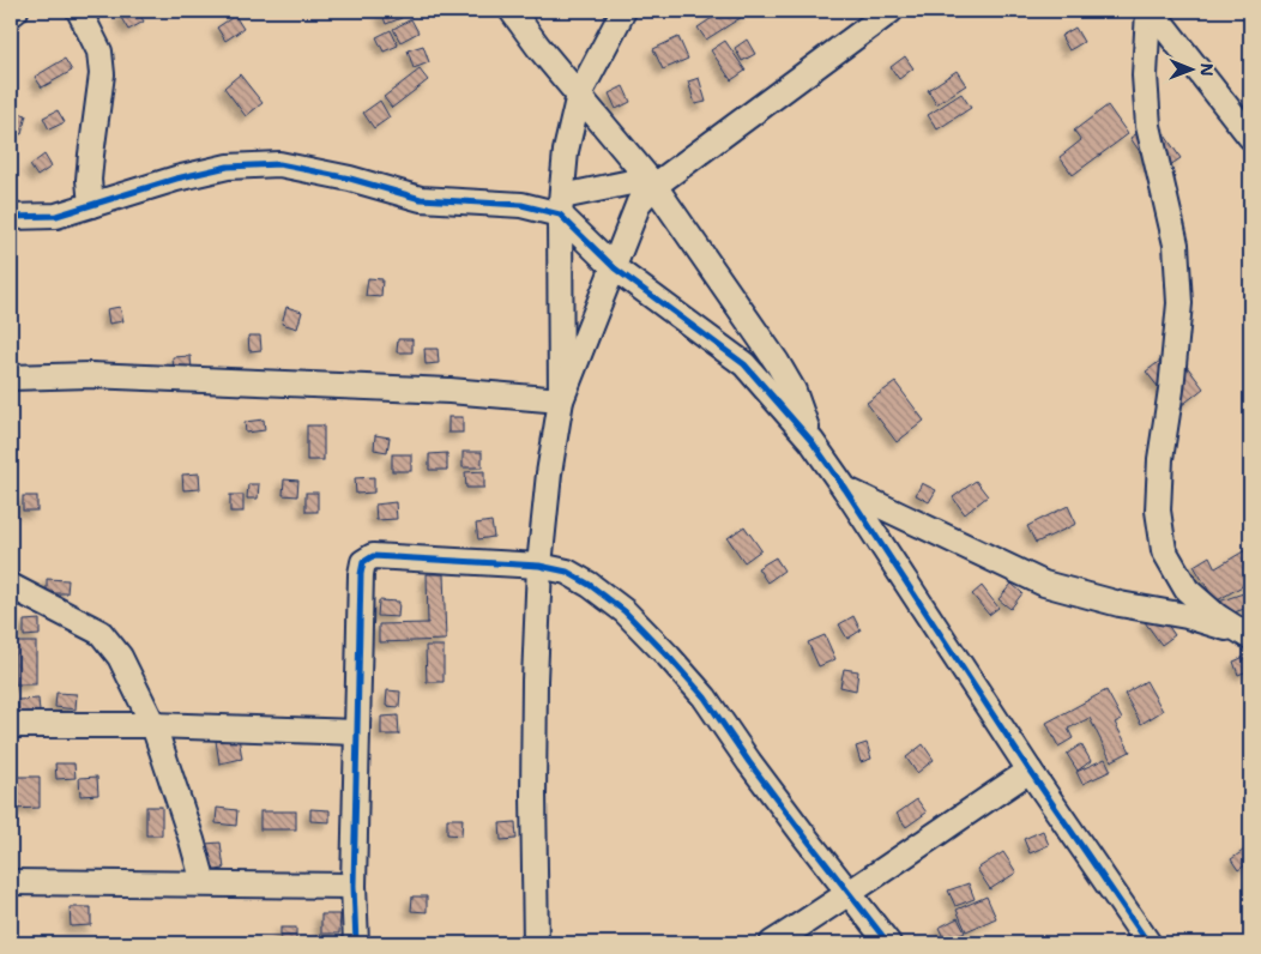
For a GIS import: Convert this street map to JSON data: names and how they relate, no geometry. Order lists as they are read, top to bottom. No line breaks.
{"north":"right"}
